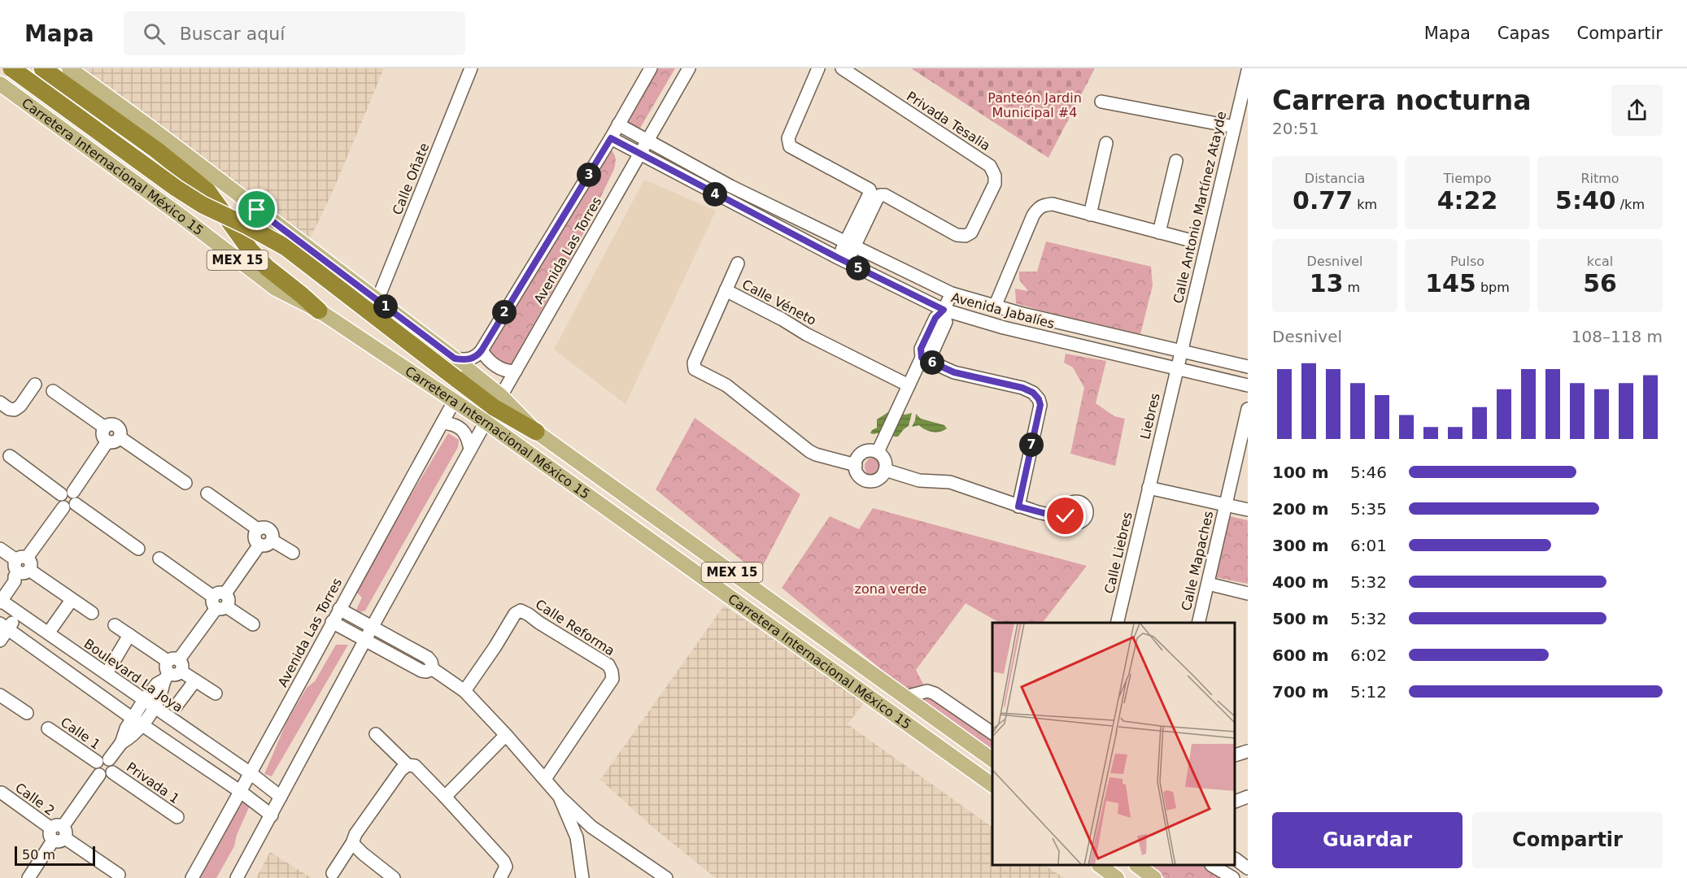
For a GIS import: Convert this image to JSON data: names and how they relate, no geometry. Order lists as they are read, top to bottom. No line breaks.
{"streets":{"highway":["MEX 15"],"main road":["Carretera Internacional México 15"],"street":["Privada Tesalia","Calle Oñate","Calle Antonio Martínez Atayde","Avenida Las Torres","Calle Véneto","Avenida Jabalíes","Liebres","Calle Liebres","Calle Mapaches","Calle Reforma","Boulevard La Joya","Calle 1","Privada 1","Calle 2"]},"crossings":[["Carretera Internacional México 15","Avenida Las Torres"],["Carretera Internacional México 15","MEX 15"],["Calle Oñate","MEX 15"],["Calle Antonio Martínez Atayde","Avenida Jabalíes"],["Calle Antonio Martínez Atayde","Liebres"],["Avenida Las Torres","Avenida Jabalíes"],["Avenida Las Torres","Boulevard La Joya"],["Avenida Jabalíes","Liebres"],["Liebres","Calle Liebres"],["Calle 1","Privada 1"]],"parks":["Panteón Jardin Municipal #4","zona verde"],"scale_bar":"50 m","page":{"header":"Mapa","search":"Buscar aquí","nav":["Mapa","Capas","Compartir"],"heading":["Carrera nocturna","20:51"],"stats":[["Distancia","0.77 km"],["Tiempo","4:22"],["Ritmo","5:40 /km"],["Desnivel","13 m"],["Pulso","145 bpm"],["kcal","56"]],"pins":["3","4","5","1","2","6","7"],"chart":["Desnivel","108–118 m"],"list":[{"name":"100 m","note":"5:46"},{"name":"200 m","note":"5:35"},{"name":"300 m","note":"6:01"},{"name":"400 m","note":"5:32"},{"name":"500 m","note":"5:32"},{"name":"600 m","note":"6:02"},{"name":"700 m","note":"5:12"}],"buttons":["Guardar","Compartir"],"scale":"50 m"}}
